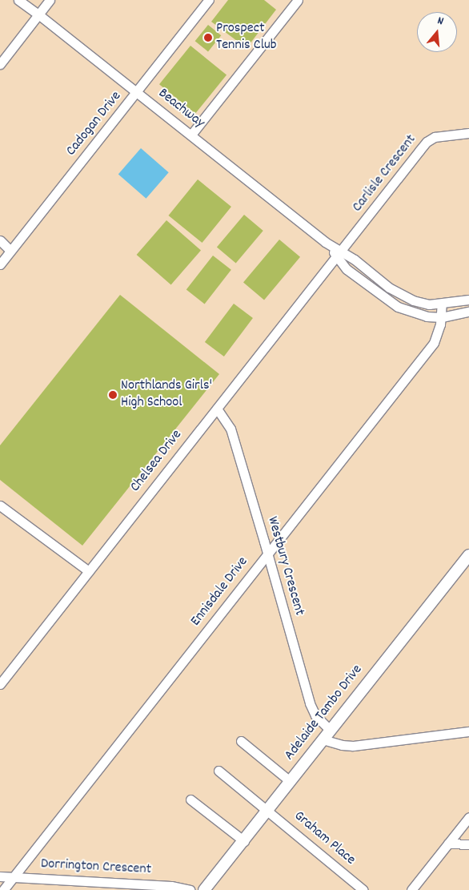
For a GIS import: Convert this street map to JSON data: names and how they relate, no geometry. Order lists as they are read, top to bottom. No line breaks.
{"streets":{"street":["Beachway","Cadogan Drive","Carlisle Crescent","Chelsea Drive","Westbury Crescent","Ennisdale Drive","Adelaide Tambo Drive","Graham Place","Dorrington Crescent"]},"crossings":[["Beachway","Cadogan Drive"],["Beachway","Carlisle Crescent"],["Beachway","Chelsea Drive"],["Beachway","Ennisdale Drive"],["Carlisle Crescent","Chelsea Drive"],["Chelsea Drive","Westbury Crescent"],["Westbury Crescent","Ennisdale Drive"],["Westbury Crescent","Adelaide Tambo Drive"],["Ennisdale Drive","Dorrington Crescent"],["Adelaide Tambo Drive","Graham Place"]],"places":["Prospect Tennis Club","Northlands Girls' High School"],"north":"top"}
